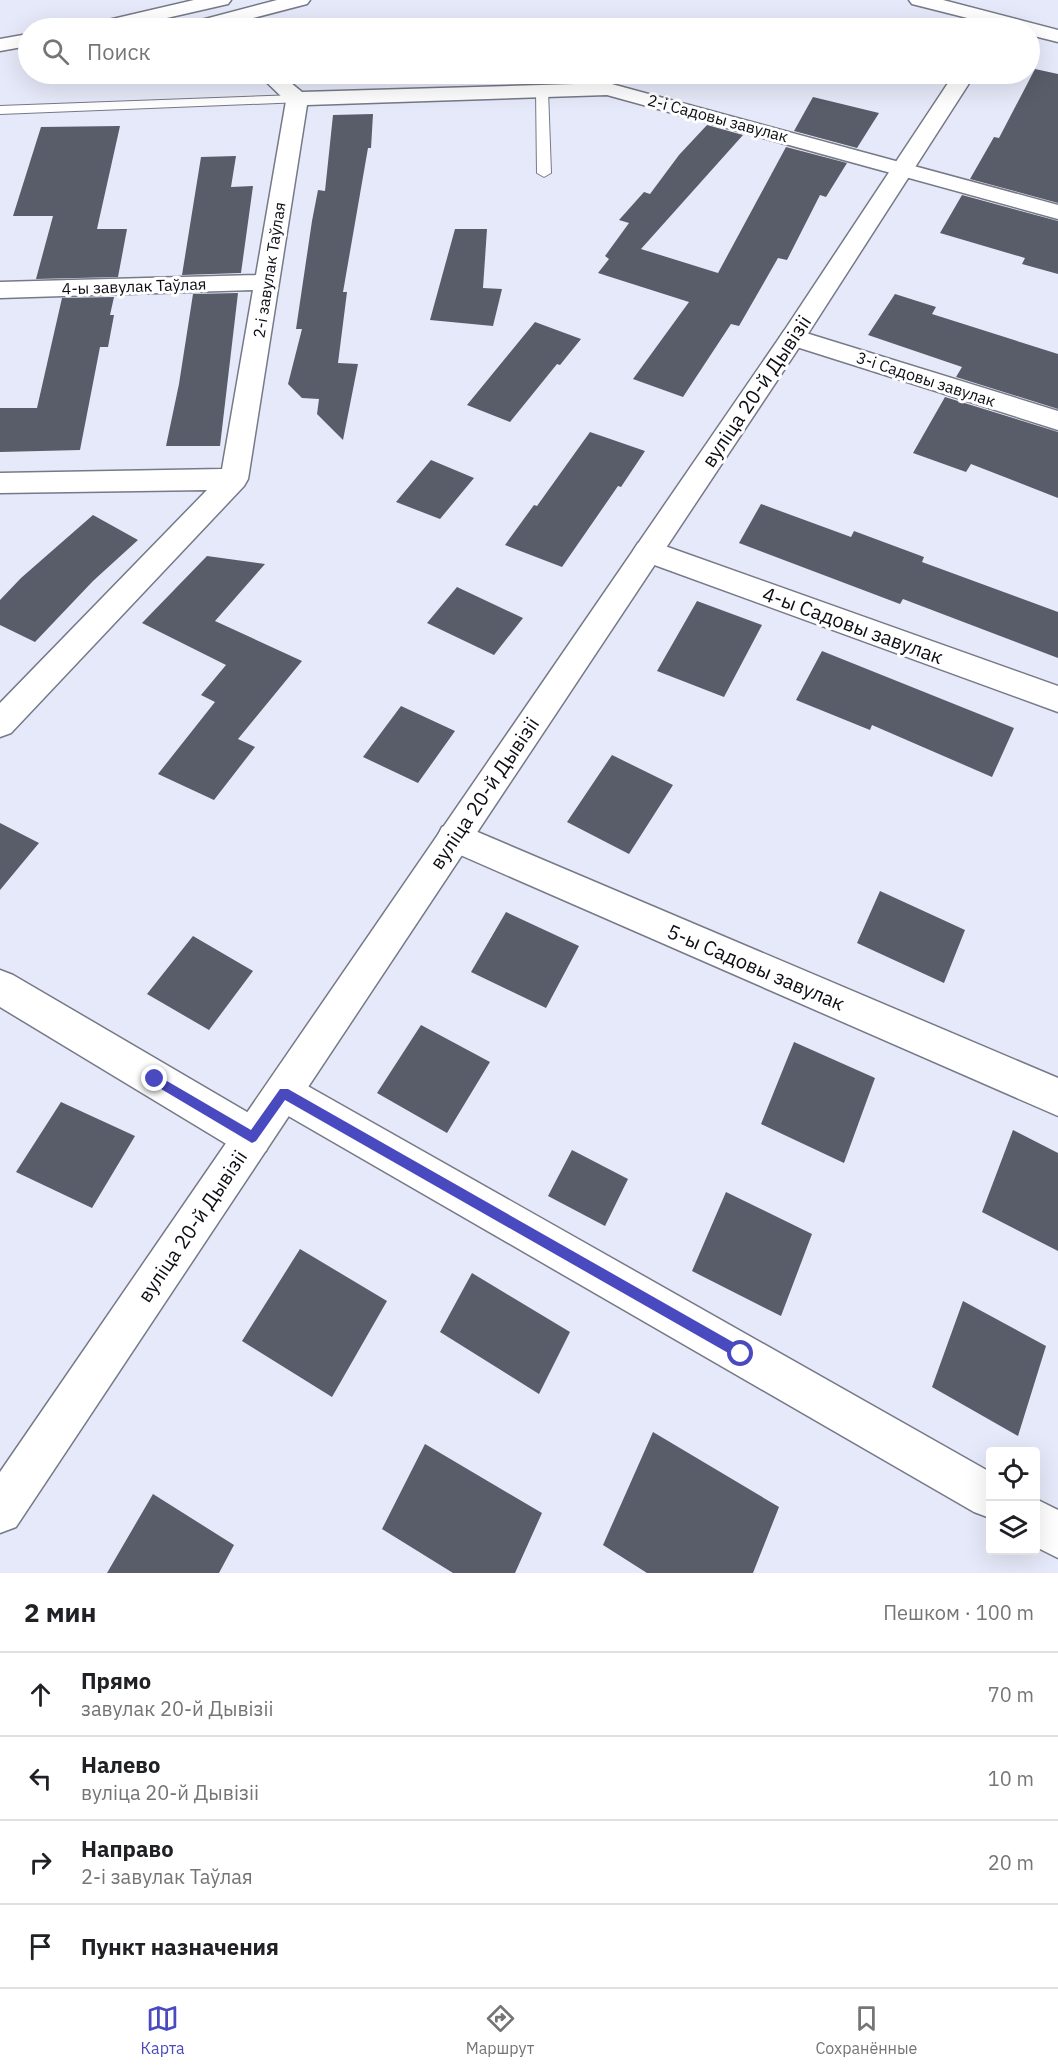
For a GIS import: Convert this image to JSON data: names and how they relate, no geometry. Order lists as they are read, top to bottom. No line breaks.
{"streets":{"street":["2-і Садовы завулак","2-і завулак Таўлая","4-ы завулак Таўлая","3-і Садовы завулак","вуліца 20-й Дывізіі","4-ы Садовы завулак","5-ы Садовы завулак"]},"crossings":[["2-і Садовы завулак","2-і завулак Таўлая"],["2-і Садовы завулак","вуліца 20-й Дывізіі"],["2-і завулак Таўлая","4-ы завулак Таўлая"],["3-і Садовы завулак","вуліца 20-й Дывізіі"],["вуліца 20-й Дывізіі","4-ы Садовы завулак"],["вуліца 20-й Дывізіі","5-ы Садовы завулак"]],"page":{"search":"Поиск","heading":["2 мин","Пешком · 100 m"],"list":[["Прямо","завулак 20-й Дывізіі","70 m"],["Налево","вуліца 20-й Дывізіі","10 m"],["Направо","2-і завулак Таўлая","20 m"],"Пункт назначения"],"nav":["Карта","Маршрут","Сохранённые"]}}
